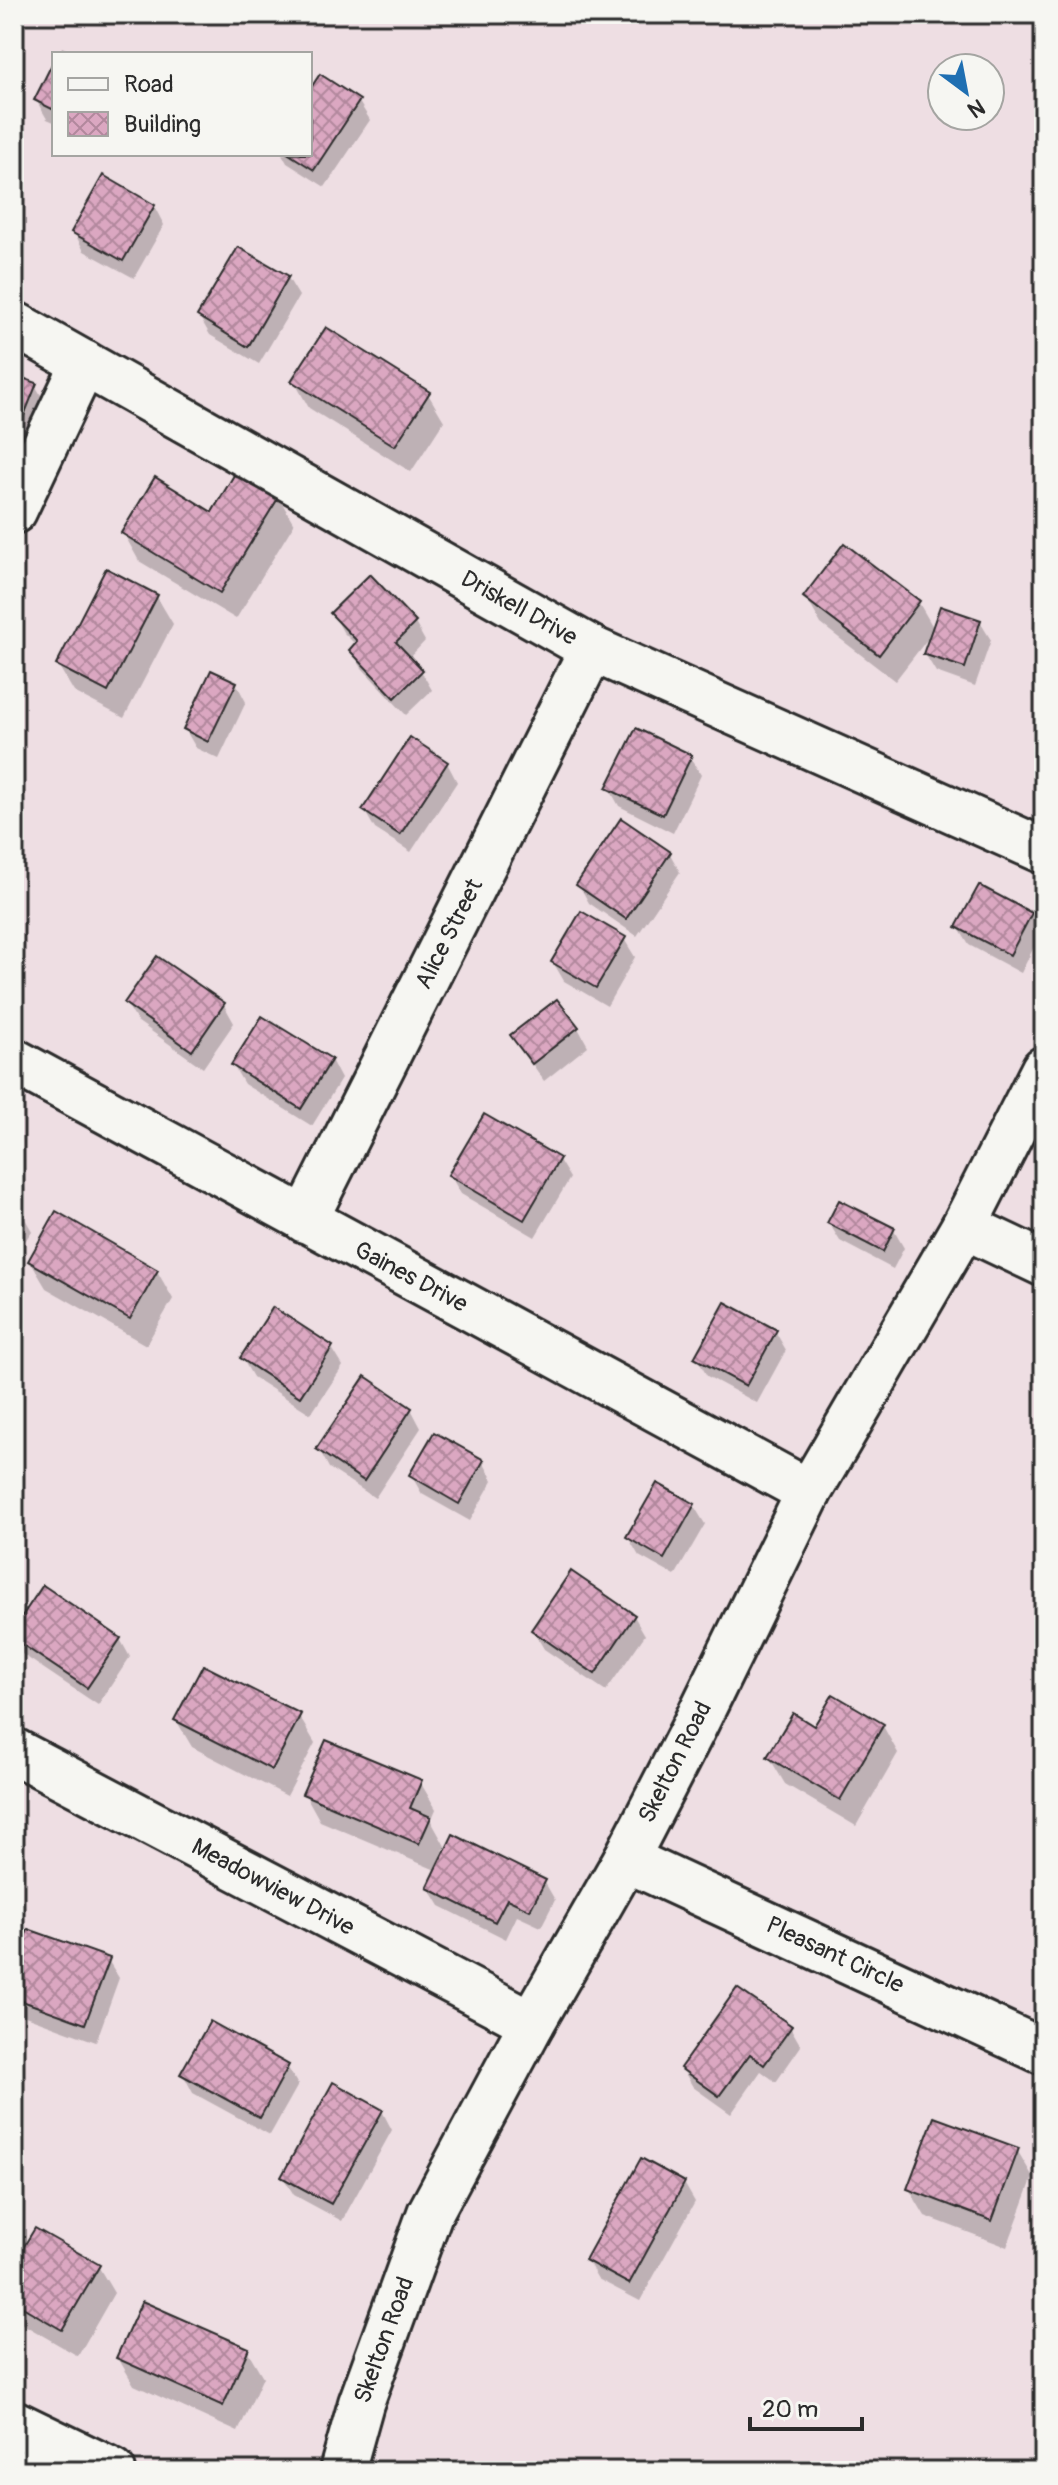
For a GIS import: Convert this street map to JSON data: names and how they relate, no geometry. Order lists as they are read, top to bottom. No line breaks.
{"streets":{"street":["Driskell Drive","Alice Street","Gaines Drive","Skelton Road","Meadowview Drive","Pleasant Circle"]},"crossings":[["Driskell Drive","Alice Street"],["Alice Street","Gaines Drive"],["Gaines Drive","Skelton Road"],["Skelton Road","Meadowview Drive"],["Skelton Road","Pleasant Circle"]],"legend":["Road","Building"],"scale_bar":"20 m","north":"bottom right"}
